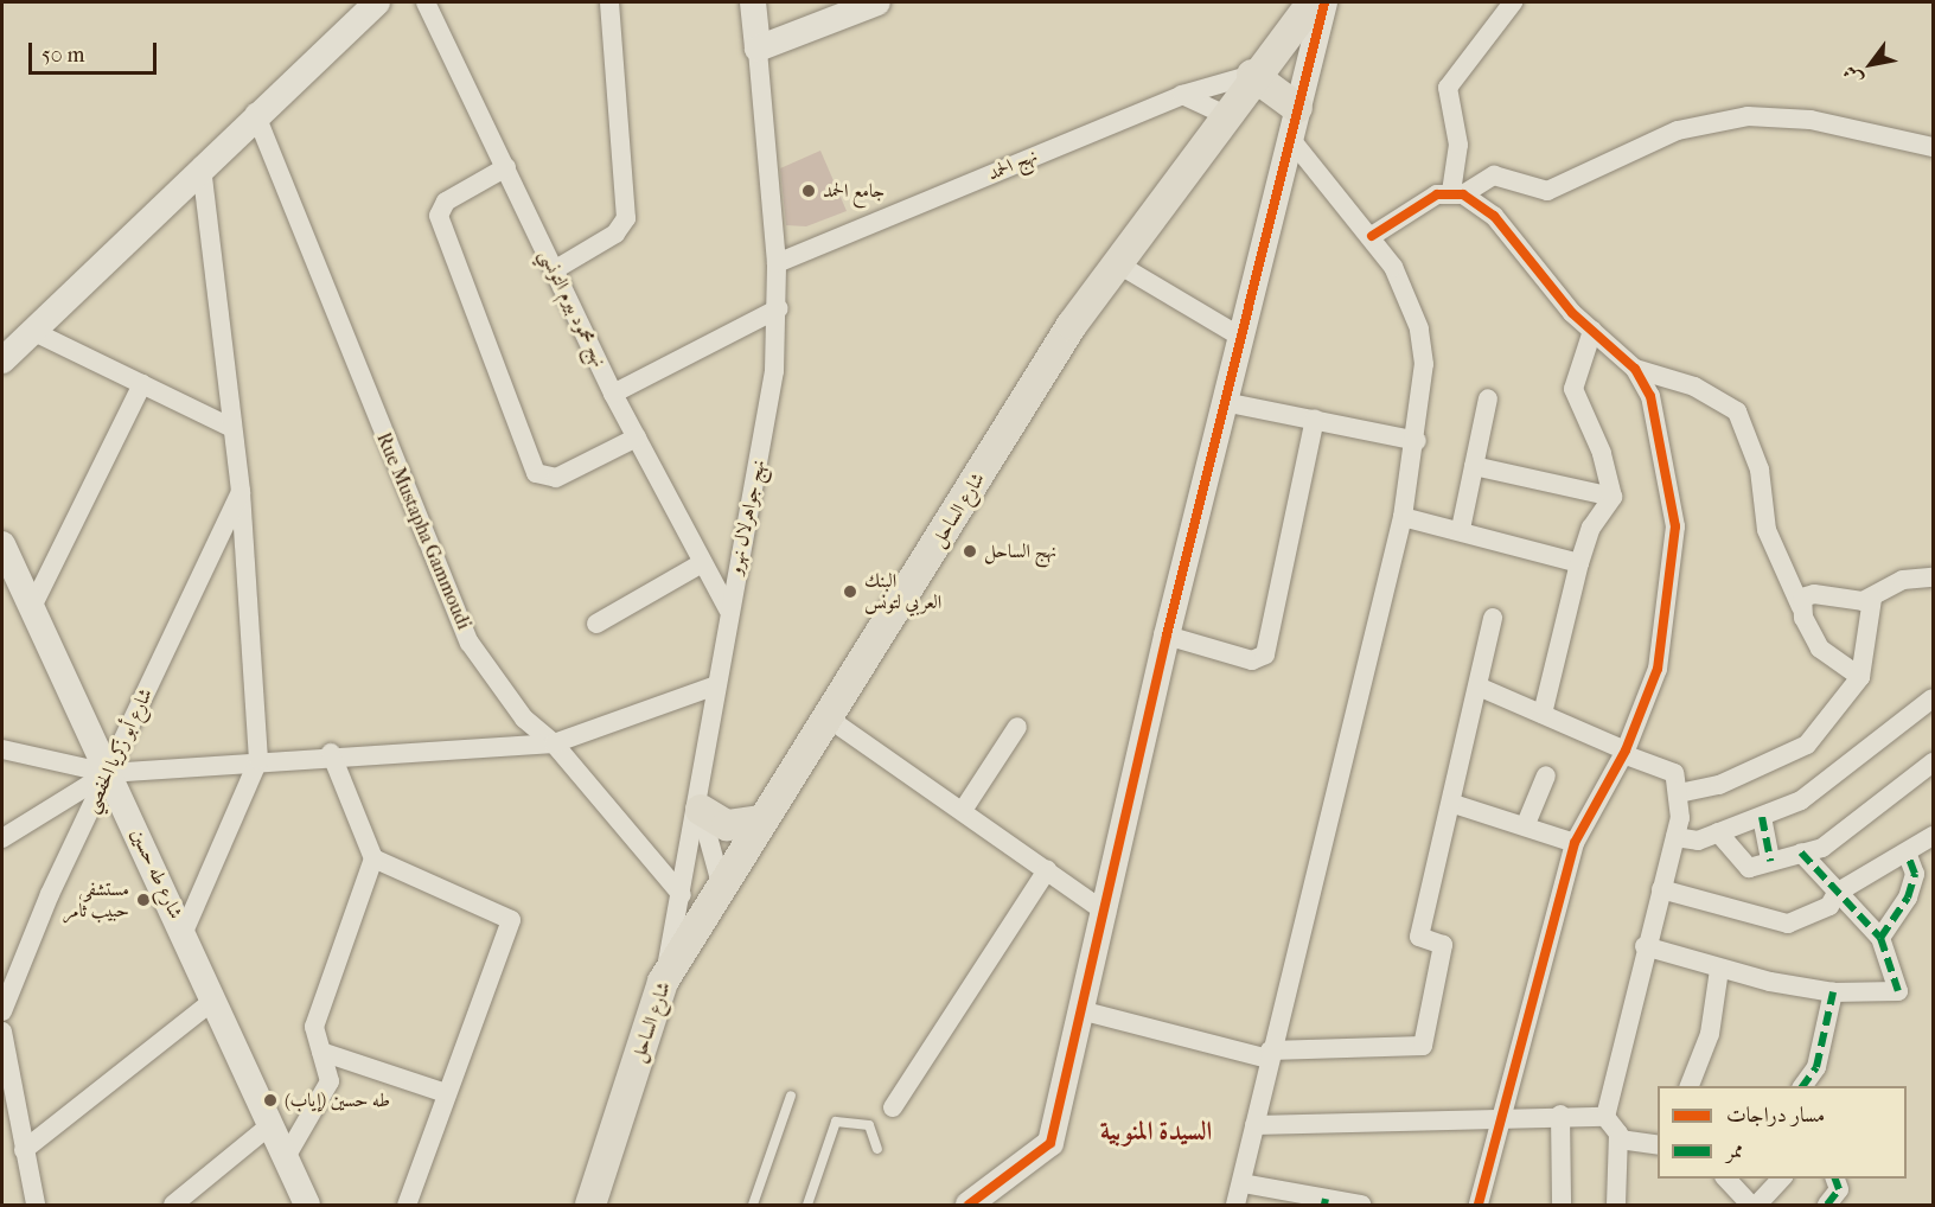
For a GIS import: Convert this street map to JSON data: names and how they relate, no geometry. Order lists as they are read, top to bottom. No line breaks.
{"streets":{"main road":["شارع الساحل"],"street":["نهج الحمد","نهج محمود بيرم التونسي","نهج جواهرلال نهرو","Rue Mustapha Gammoudi","شارع أبو زكريا الحفصي","شارع طه حسين"]},"crossings":[["نهج الحمد","شارع الساحل"],["نهج الحمد","نهج جواهرلال نهرو"],["نهج محمود بيرم التونسي","نهج جواهرلال نهرو"],["شارع الساحل","نهج جواهرلال نهرو"],["نهج جواهرلال نهرو","Rue Mustapha Gammoudi"],["شارع أبو زكريا الحفصي","شارع طه حسين"]],"districts":["السيدة المنوبية"],"places":["جامع الحمد","نهج الساحل","البنك العربي لتونس","مستشفي حبيب ثامر","طه حسين (إياب)"],"legend":["مسار دراجات","ممر"],"scale_bar":"50 m","north":"bottom left"}
